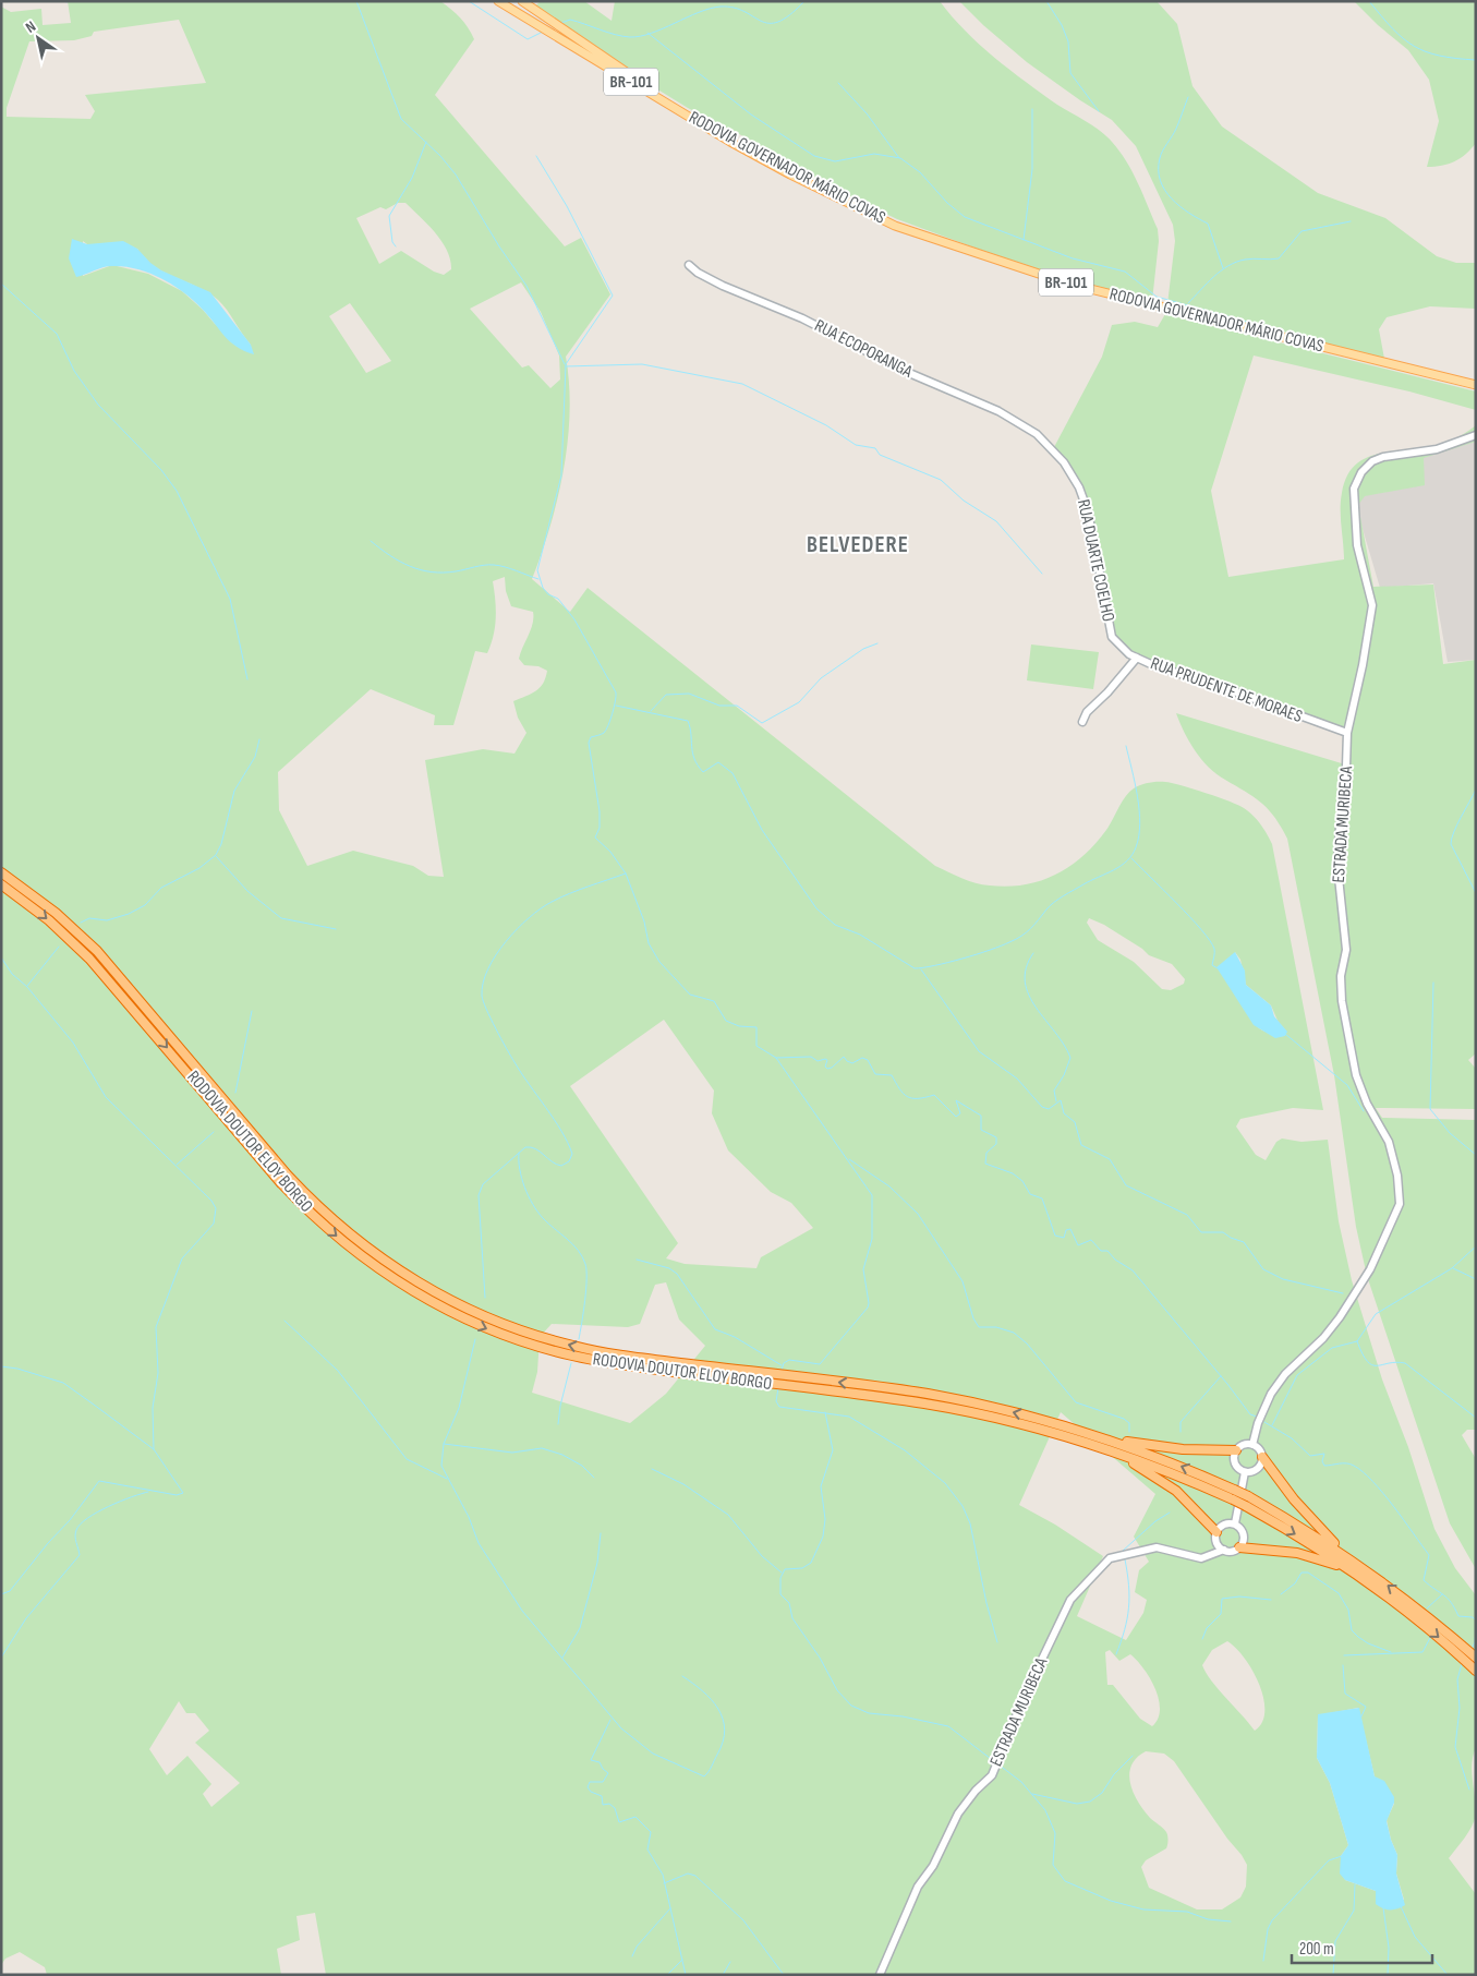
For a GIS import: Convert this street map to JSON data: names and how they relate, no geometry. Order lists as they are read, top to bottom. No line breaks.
{"streets":{"highway":["RODOVIA DOUTOR ELOY BORGO"],"main road":["BR-101","RODOVIA GOVERNADOR MÁRIO COVAS"],"street":["RUA ECOPORANGA","RUA DUARTE COELHO","RUA PRUDENTE DE MORAES","ESTRADA MURIBECA"]},"crossings":[["RUA ECOPORANGA","RUA DUARTE COELHO"],["RUA DUARTE COELHO","RUA PRUDENTE DE MORAES"],["RUA PRUDENTE DE MORAES","ESTRADA MURIBECA"]],"districts":["BELVEDERE"],"scale_bar":"200 m","north":"top left"}
